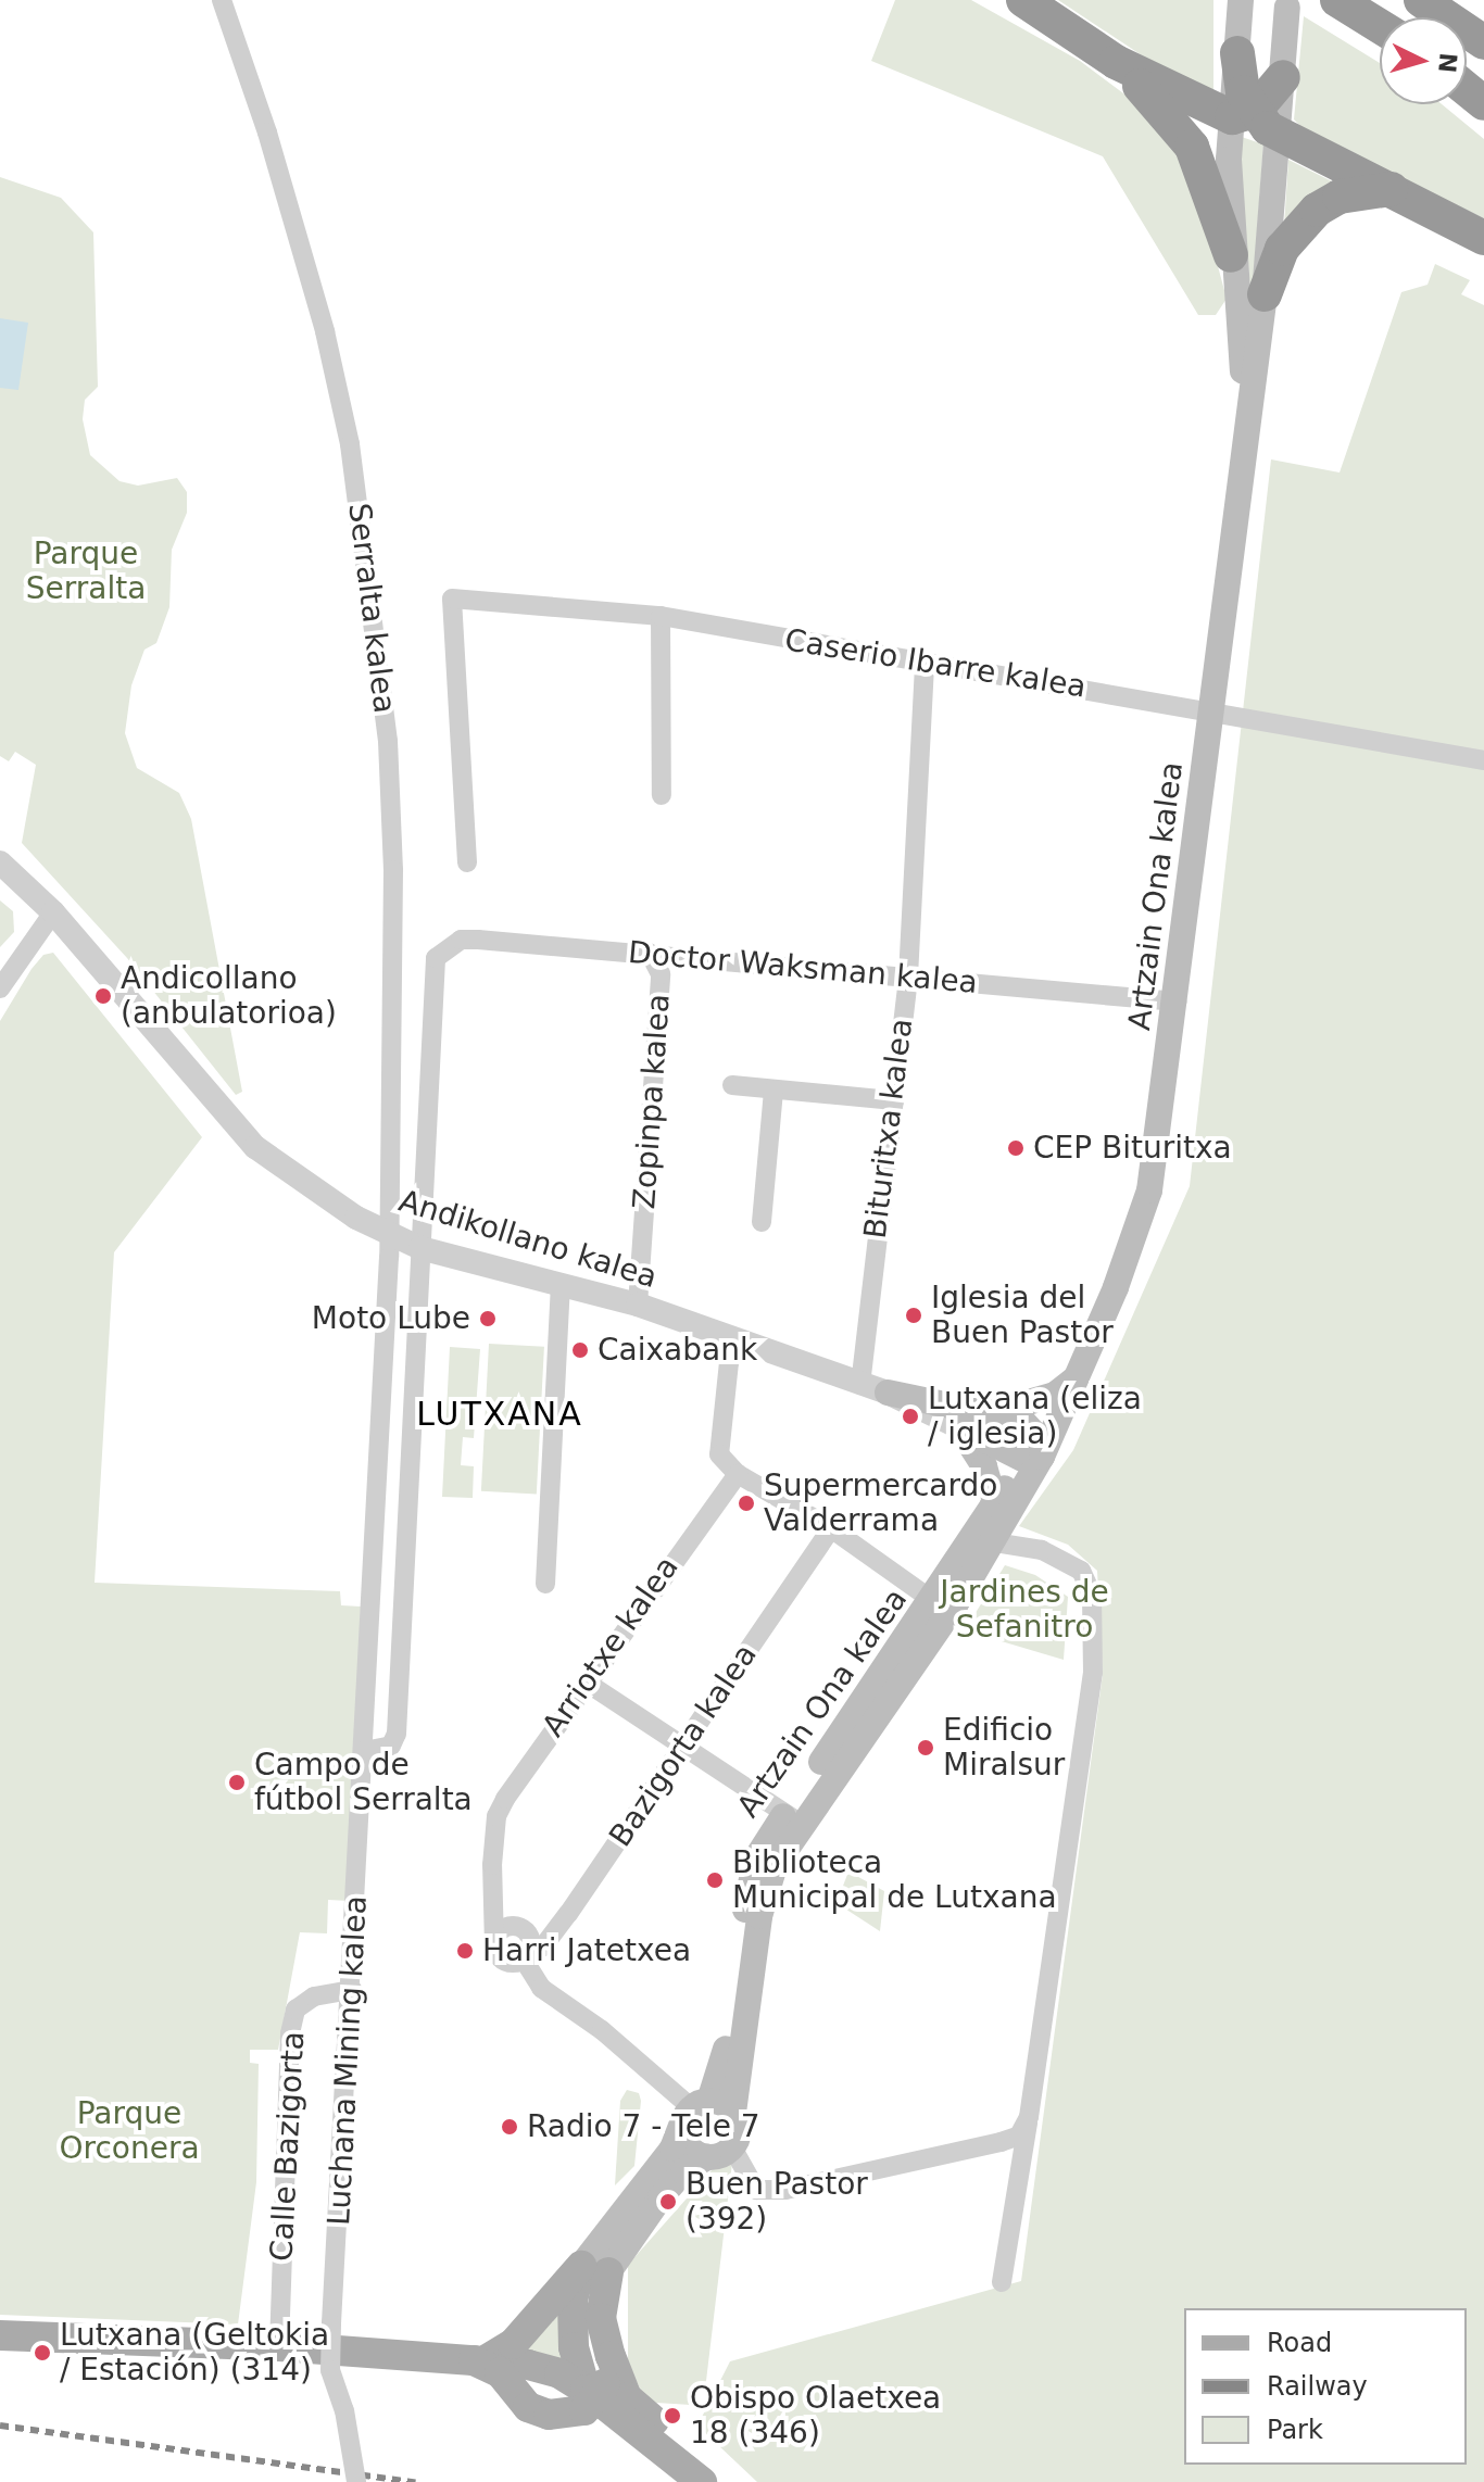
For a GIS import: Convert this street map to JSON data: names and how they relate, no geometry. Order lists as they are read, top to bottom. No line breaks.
{"streets":{"main road":["Artzain Ona kalea"],"street":["Serralta kalea","Caserio Ibarre kalea","Doctor Waksman kalea","Zopinpa kalea","Bituritxa kalea","Andikollano kalea","Arriotxe kalea","Bazigorta kalea","Luchana Mining kalea","Calle Bazigorta"]},"crossings":[["Serralta kalea","Andikollano kalea"],["Serralta kalea","Luchana Mining kalea"],["Caserio Ibarre kalea","Artzain Ona kalea"],["Caserio Ibarre kalea","Bituritxa kalea"],["Artzain Ona kalea","Doctor Waksman kalea"],["Doctor Waksman kalea","Zopinpa kalea"],["Doctor Waksman kalea","Bituritxa kalea"],["Doctor Waksman kalea","Andikollano kalea"],["Zopinpa kalea","Andikollano kalea"],["Bituritxa kalea","Andikollano kalea"],["Andikollano kalea","Luchana Mining kalea"],["Arriotxe kalea","Bazigorta kalea"],["Luchana Mining kalea","Calle Bazigorta"]],"districts":["LUTXANA"],"parks":["Parque Serralta","Jardines de Sefanitro","Parque Orconera"],"places":["Andicollano (anbulatorioa)","CEP Bituritxa","Iglesia del Buen Pastor","Moto Lube","Caixabank","Lutxana (eliza / iglesia)","Supermercardo Valderrama","Edificio Miralsur","Campo de fútbol Serralta","Biblioteca Municipal de Lutxana","Harri Jatetxea","Radio 7 - Tele 7","Buen Pastor (392)","Lutxana (Geltokia / Estación) (314)","Obispo Olaetxea 18 (346)"],"legend":["Road","Railway","Park"],"north":"right"}
